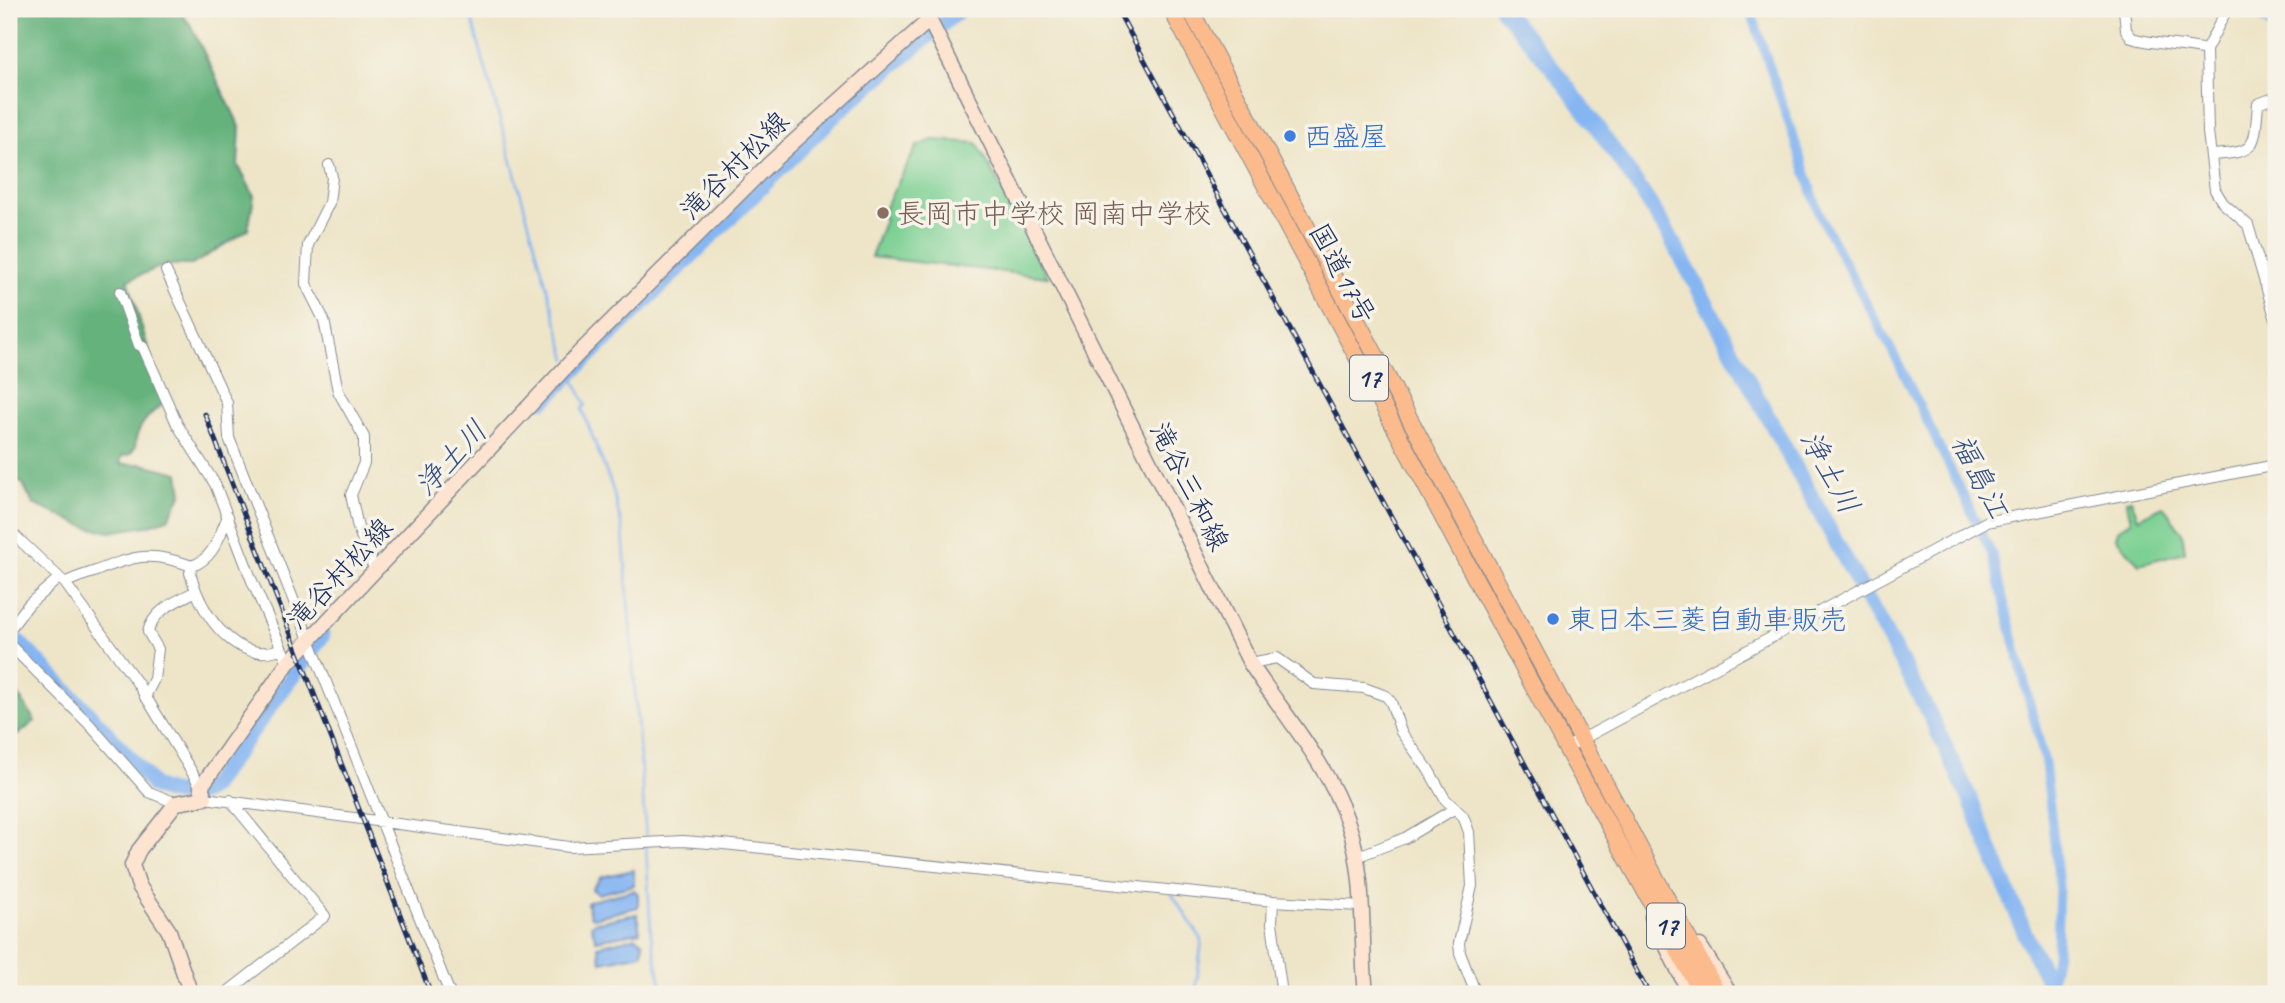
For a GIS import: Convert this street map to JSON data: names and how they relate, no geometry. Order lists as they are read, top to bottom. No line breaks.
{"streets":{"highway":["国道17号","17"],"main road":["滝谷村松線","滝谷三和線"]},"crossings":[["滝谷村松線","滝谷三和線"],["国道17号","17"]],"water":["浄土川","福島江"],"places":["西盛屋","長岡市中学校 岡南中学校","東日本三菱自動車販売"]}
